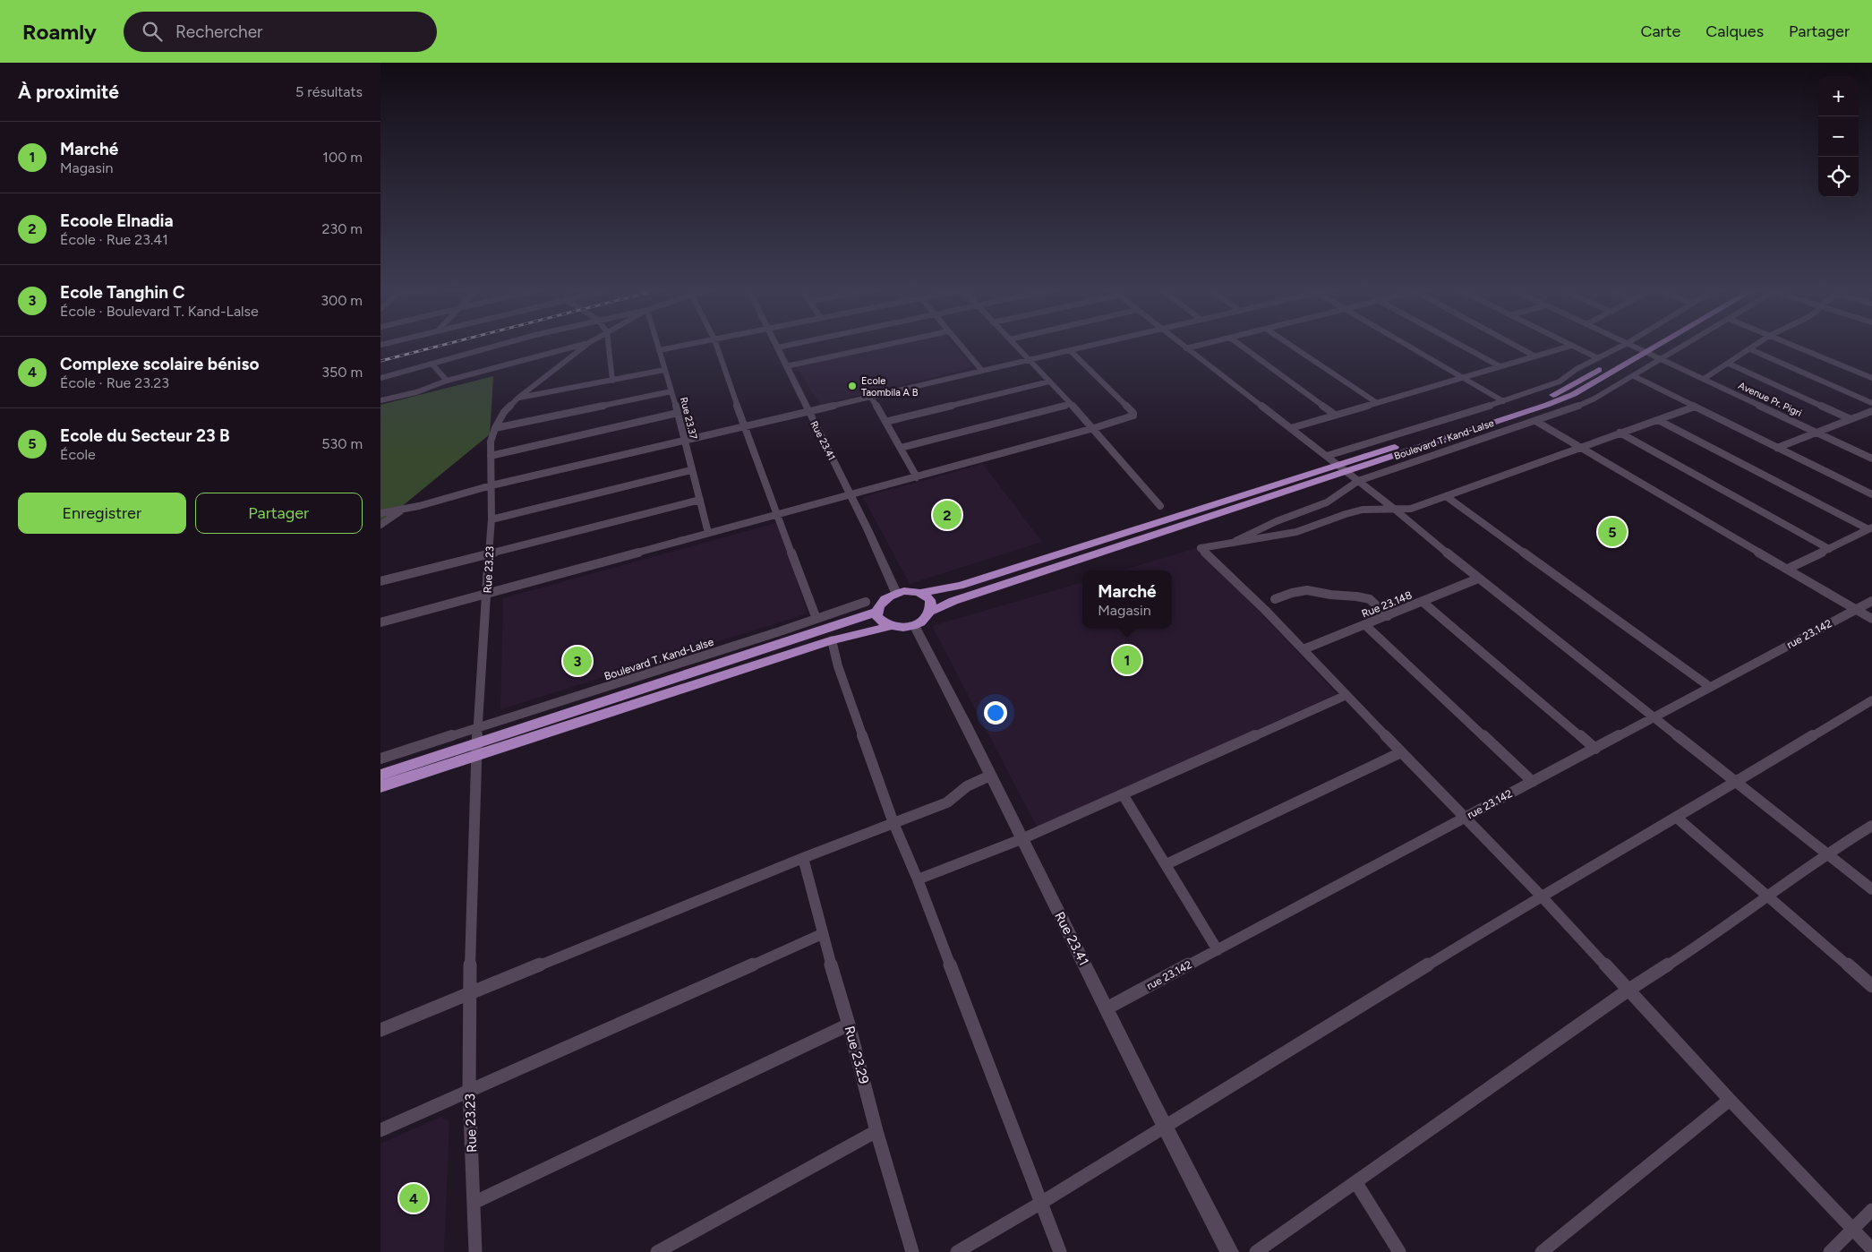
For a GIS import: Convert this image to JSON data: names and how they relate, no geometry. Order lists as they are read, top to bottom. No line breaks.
{"streets":{"street":["Avenue Pr. Pigri","Rue 23.37","Boulevard T. Kand-Lalse","Rue 23.41","Rue 23.23","Rue 23.148","rue 23.142","Rue 23.29"]},"crossings":[["Avenue Pr. Pigri","Boulevard T. Kand-Lalse"],["Boulevard T. Kand-Lalse","Rue 23.23"],["Rue 23.41","rue 23.142"]],"places":["Ecole Taombila A B"],"page":{"header":"Roamly","search":"Rechercher","nav":["Carte","Calques","Partager"],"heading":["À proximité","5 résultats"],"map_buttons":["+","−"],"list":[{"mark":"1","name":"Marché","note":"Magasin","value":"100 m"},{"mark":"2","name":"Ecoole Elnadia","note":"École · Rue 23.41","value":"230 m"},{"mark":"3","name":"Ecole Tanghin C","note":"École · Boulevard T. Kand-Lalse","value":"300 m"},{"mark":"4","name":"Complexe scolaire béniso","note":"École · Rue 23.23","value":"350 m"},{"mark":"5","name":"Ecole du Secteur 23 B","note":"École","value":"530 m"}],"buttons":["Enregistrer","Partager"],"pins":["2","5","1","3","4"],"popup":["Marché","Magasin"]}}
